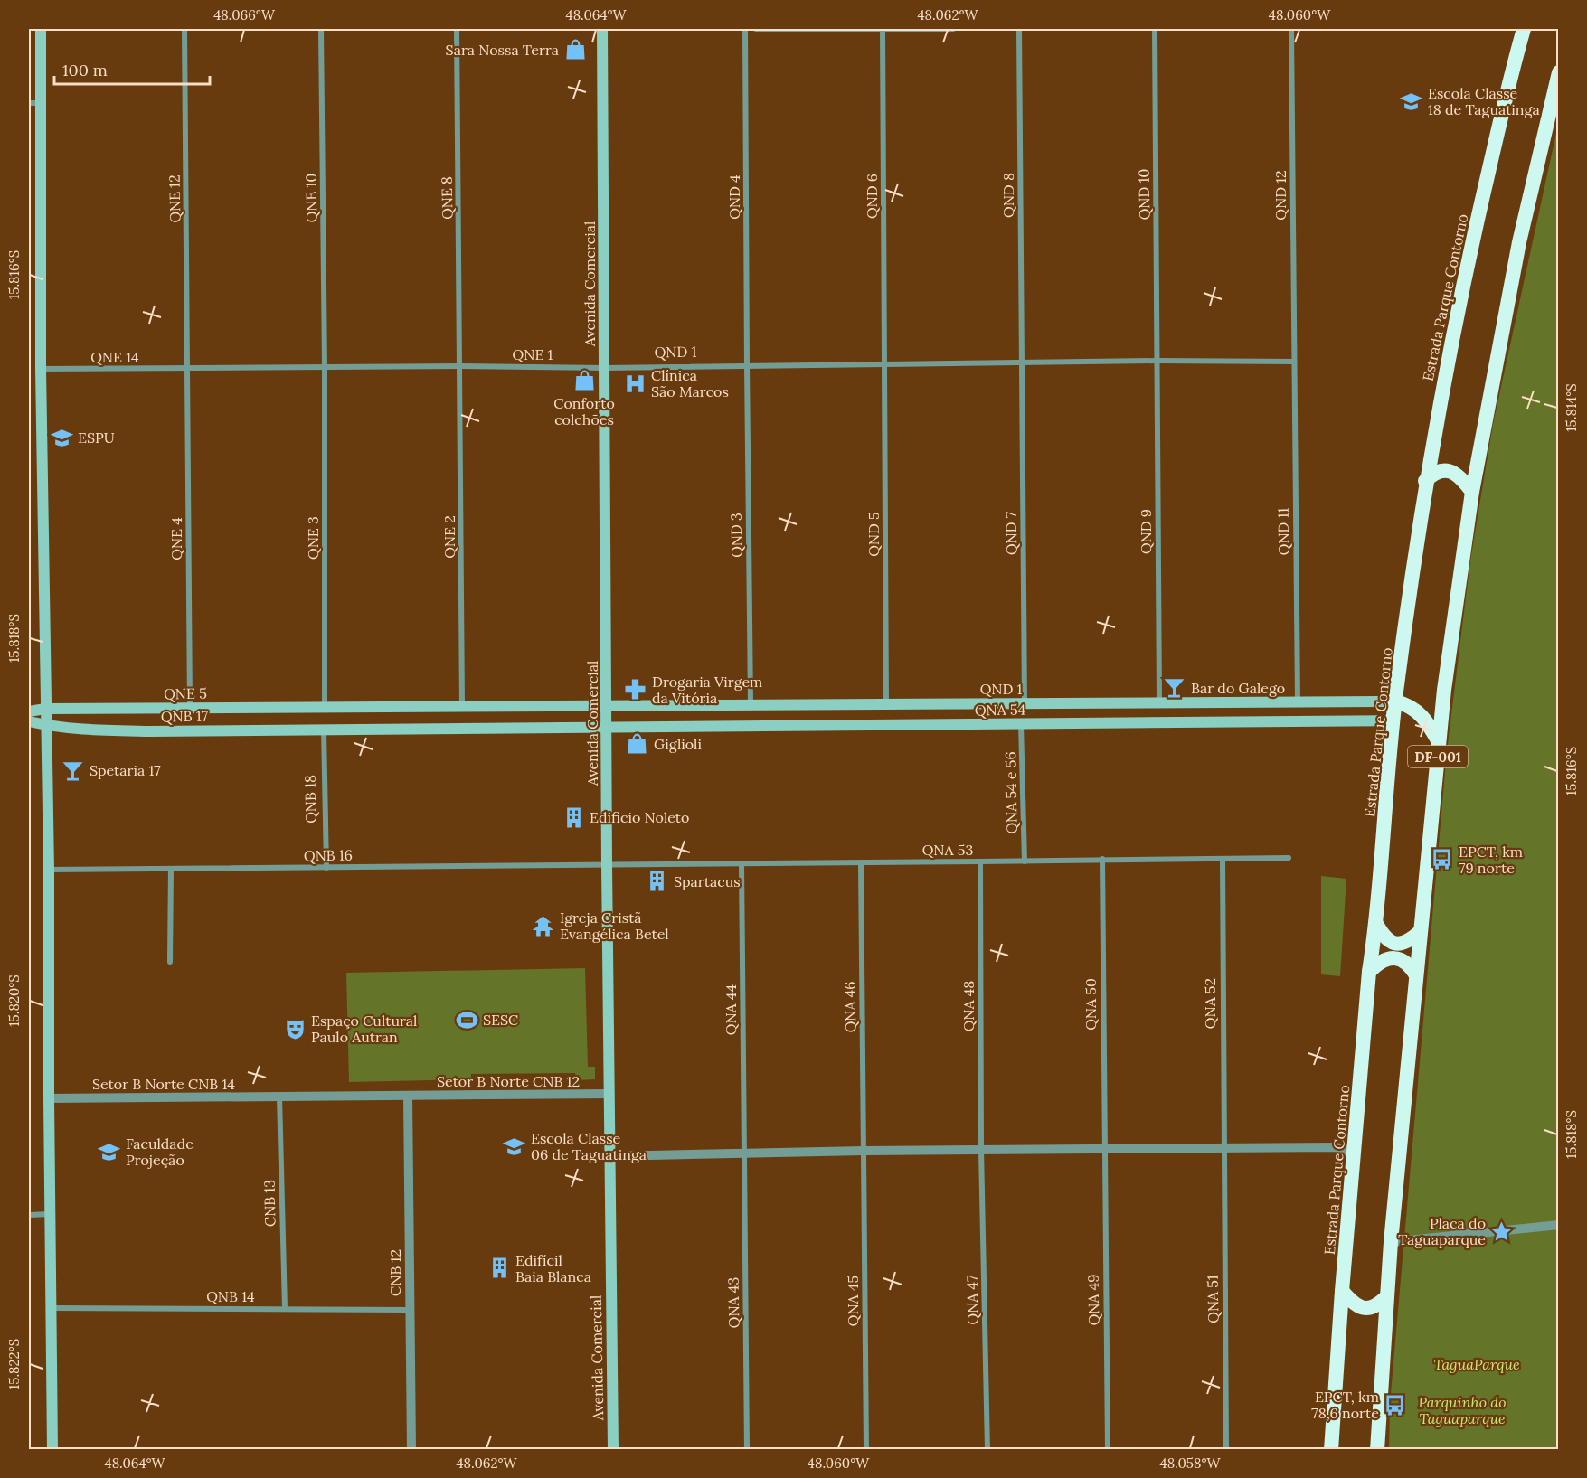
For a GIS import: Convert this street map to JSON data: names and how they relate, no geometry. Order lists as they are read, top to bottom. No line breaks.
{"streets":{"highway":["Estrada Parque Contorno","DF-001"],"main road":["Avenida Comercial","QND 1","QNE 5","QNA 54","QNB 17"],"street":["QND 10","QND 8","QND 12","QND 6","QND 4","QNE 10","QNE 8","QNE 12","QNE 1","QNE 14","QND 9","QND 11","QND 7","QND 5","QND 3","QNE 2","QNE 3","QNE 4","QNA 54 e 56","QNB 18","QNA 53","QNB 16","QNA 52","QNA 50","QNA 48","QNA 46","QNA 44","Setor B Norte CNB 12","Setor B Norte CNB 14","CNB 13","CNB 12","QNB 14","QNA 51","QNA 47","QNA 49","QNA 45","QNA 43"]},"crossings":[["QND 10","QND 1"],["QND 10","QND 9"],["QND 8","QND 1"],["QND 8","QND 7"],["QND 12","QND 1"],["QND 12","QND 11"],["QND 6","QND 1"],["QND 6","QND 5"],["QND 4","QND 1"],["QND 4","QND 3"],["QNE 10","QNE 1"],["QNE 10","QNE 14"],["QNE 10","QNE 3"],["QNE 8","QNE 1"],["QNE 8","QNE 2"],["QNE 12","QNE 14"],["QNE 12","QNE 4"],["Avenida Comercial","QND 1"],["Avenida Comercial","QNE 1"],["Avenida Comercial","QNA 54"],["Avenida Comercial","QNA 53"],["Avenida Comercial","QNB 16"],["Avenida Comercial","Setor B Norte CNB 12"],["Estrada Parque Contorno","QND 1"],["Estrada Parque Contorno","QNA 54"],["QND 1","QNE 1"],["QND 1","QND 9"],["QND 1","QND 11"],["QND 1","QND 7"],["QND 1","QND 5"],["QND 1","QND 3"],["QND 1","QNE 2"],["QND 1","QNE 5"],["QNE 1","QNE 14"],["QNE 1","QNE 2"],["QNE 1","QNE 3"],["QNE 14","QNE 3"],["QNE 14","QNE 4"],["QNE 2","QNE 5"],["QNE 3","QNE 5"],["QNE 4","QNE 5"],["QNE 5","QNB 17"],["QNA 54","QNA 54 e 56"],["QNB 17","QNB 18"],["QNA 54 e 56","QNA 53"],["QNB 18","QNB 16"],["QNA 53","QNB 16"],["QNA 53","QNA 52"],["QNA 53","QNA 50"],["QNA 53","QNA 48"],["QNA 53","QNA 46"],["QNA 53","QNA 44"],["QNA 52","QNA 51"],["QNA 50","QNA 49"],["QNA 48","QNA 47"],["QNA 46","QNA 45"],["QNA 44","QNA 43"],["Setor B Norte CNB 12","Setor B Norte CNB 14"],["Setor B Norte CNB 12","CNB 13"],["Setor B Norte CNB 12","CNB 12"],["Setor B Norte CNB 14","CNB 13"],["CNB 13","QNB 14"],["CNB 12","QNB 14"]],"parks":["TaguaParque","Parquinho do Taguaparque"],"places":{"shop":["Sara Nossa Terra","Conforto colchões","Giglioli"],"school or university":["Escola Classe 18 de Taguatinga","ESPU","Escola Classe 06 de Taguatinga","Faculdade Projeção"],"hospital":["Clínica São Marcos"],"bar":["Bar do Galego","Spetaria 17"],"pharmacy":["Drogaria Virgem da Vitória"],"building":["Edificio Noleto","Spartacus","Edifícil Baia Blanca"],"bus stop":["EPCT, km 79 norte","EPCT, km 78,6 norte"],"temple":["Igreja Cristã Evangélica Betel"],"sports":["SESC"],"theatre":["Espaço Cultural Paulo Autran"],"place":["Placa do Taguaparque"]},"scale_bar":"100 m","coordinates":["48.066°W","48.064°W","48.062°W","48.060°W","15.816°S","15.814°S","15.818°S","15.820°S","15.822°S","48.058°W"]}
